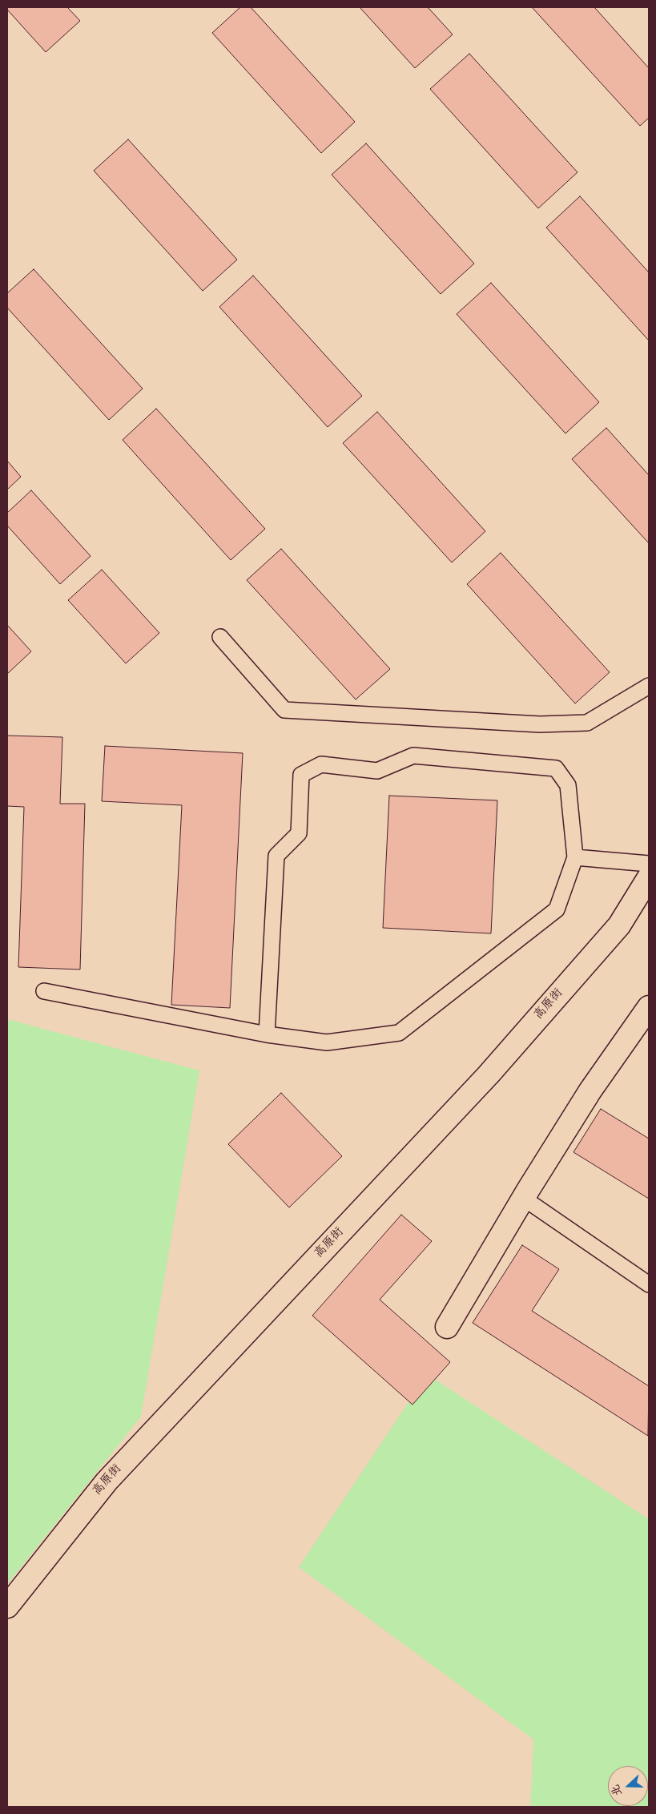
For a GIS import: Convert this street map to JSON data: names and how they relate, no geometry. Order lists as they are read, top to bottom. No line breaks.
{"streets":{"street":["高原街"]},"north":"left"}
